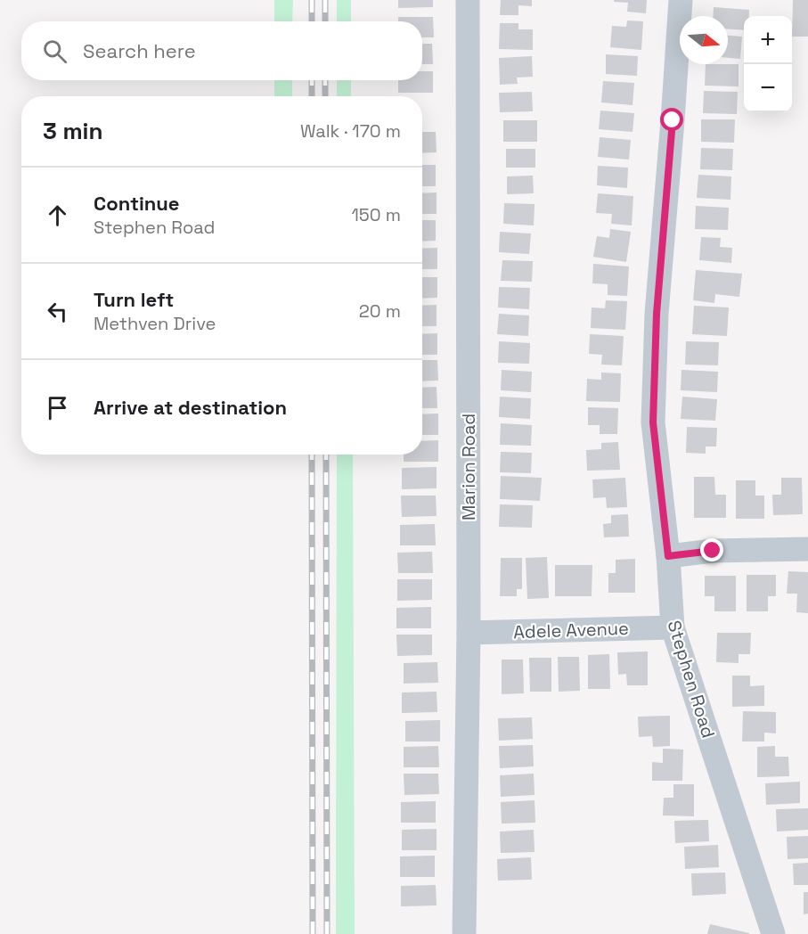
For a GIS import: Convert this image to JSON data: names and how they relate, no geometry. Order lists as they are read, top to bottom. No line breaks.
{"streets":{"street":["Marion Road","Adele Avenue","Stephen Road"]},"crossings":[["Marion Road","Adele Avenue"],["Adele Avenue","Stephen Road"]],"north":"right","page":{"map_buttons":["+","−"],"search":"Search here","heading":["3 min","Walk · 170 m"],"list":[["Continue","Stephen Road","150 m"],["Turn left","Methven Drive","20 m"],"Arrive at destination"]}}
